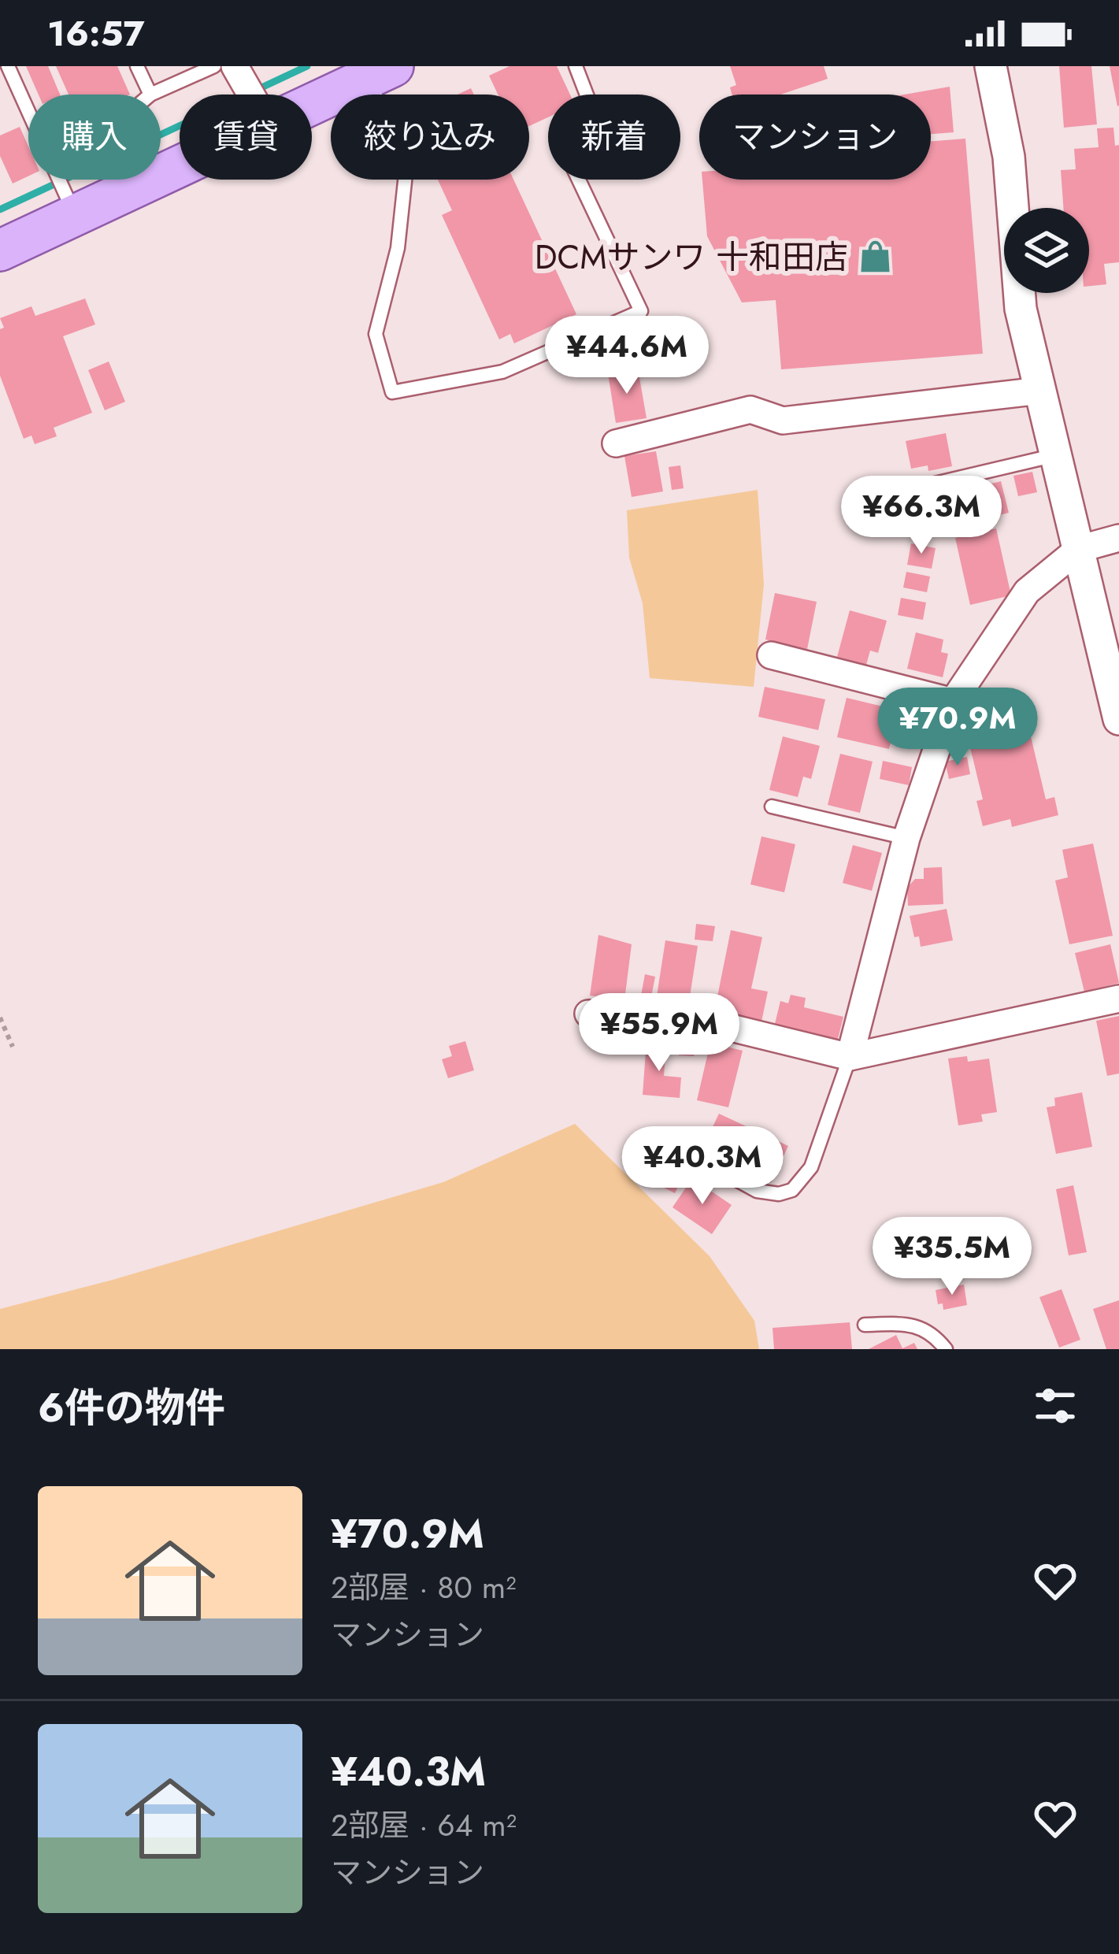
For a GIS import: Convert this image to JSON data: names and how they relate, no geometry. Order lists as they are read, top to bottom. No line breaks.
{"places":{"shop":["DCMサンワ 十和田店"]},"page":{"status":"16:57","chip":["購入","賃貸","絞り込み","新着","マンション"],"price":["¥44.6M","¥66.3M","¥70.9M","¥55.9M","¥40.3M","¥35.5M"],"heading":"6件の物件","list":[{"name":"¥70.9M","note":"2部屋 · 80 m² · マンション"},{"name":"¥40.3M","note":"2部屋 · 64 m² · マンション"}]}}
